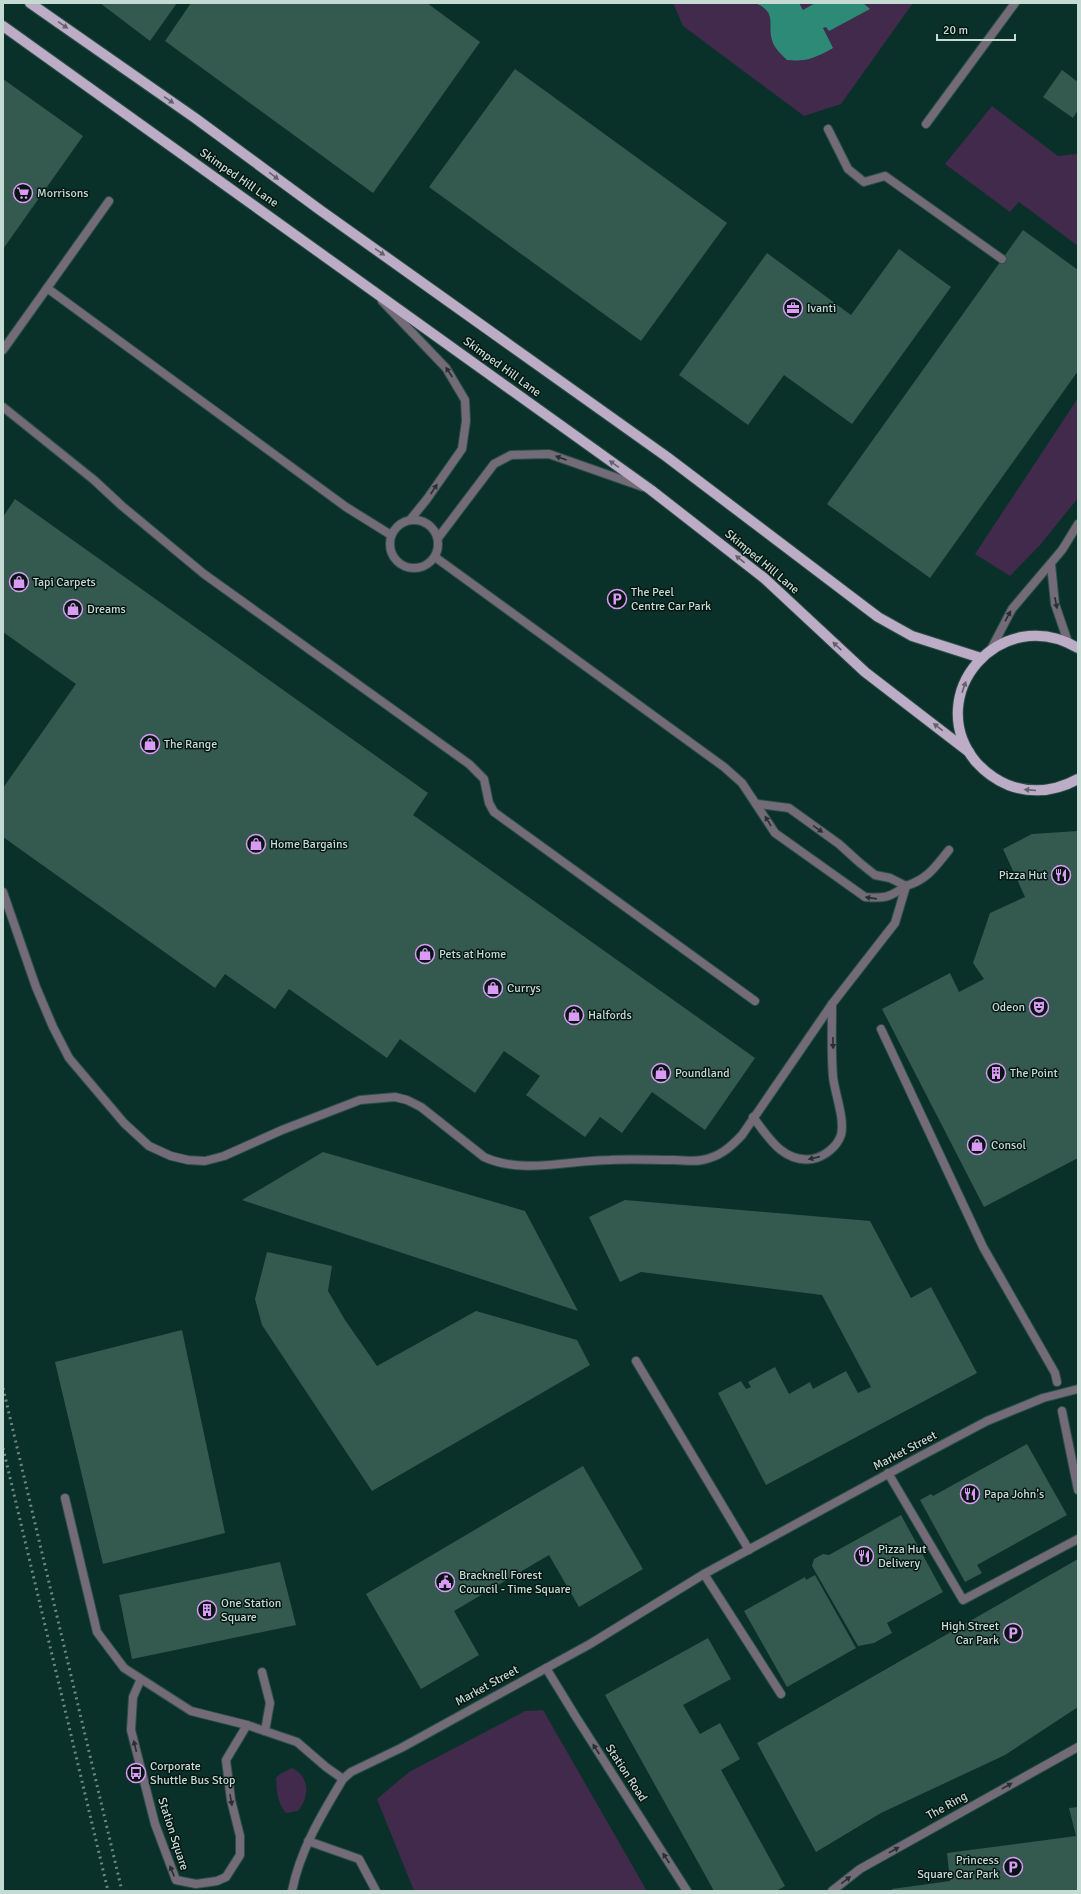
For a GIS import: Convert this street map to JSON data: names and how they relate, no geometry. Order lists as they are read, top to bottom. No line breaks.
{"streets":{"main road":["Skimped Hill Lane"],"street":["Market Street","Station Road","The Ring","Station Square"]},"crossings":[["Market Street","Station Road"]],"one_way":["Station Road","The Ring"],"places":{"supermarket":["Morrisons"],"office":["Ivanti"],"shop":["Tapi Carpets","Dreams","The Range","Home Bargains","Pets at Home","Currys","Halfords","Poundland","Consol"],"parking":["The Peel Centre Car Park","High Street Car Park","Princess Square Car Park"],"restaurant":["Pizza Hut","Papa John's","Pizza Hut Delivery"],"theatre":["Odeon"],"building":["The Point","One Station Square"],"public building":["Bracknell Forest Council - Time Square"],"bus stop":["Corporate Shuttle Bus Stop"]},"scale_bar":"20 m"}
